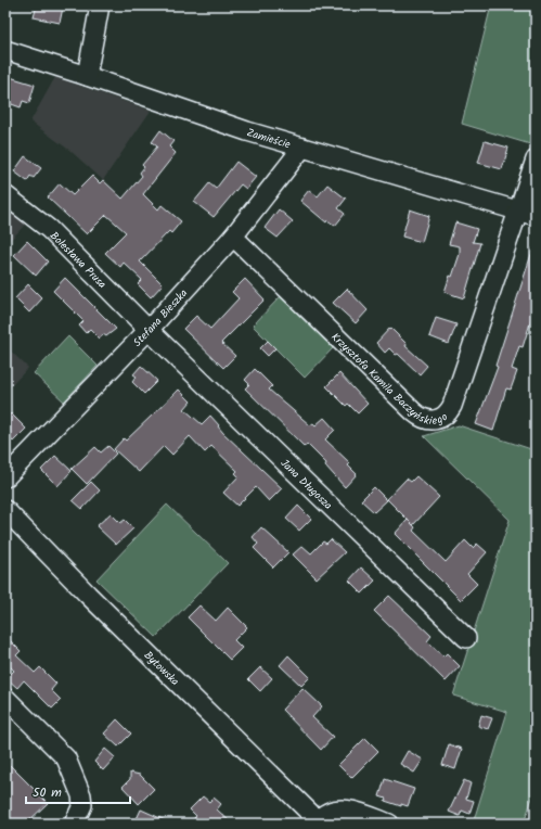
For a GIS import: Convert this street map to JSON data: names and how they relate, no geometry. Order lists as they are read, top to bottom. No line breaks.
{"streets":{"street":["Zamieście","Bolesława Prusa","Stefana Bieszka","Krzysztofa Kamila Baczyńskiego","Jana Długosza","Bytowska"]},"crossings":[["Zamieście","Stefana Bieszka"],["Zamieście","Krzysztofa Kamila Baczyńskiego"],["Bolesława Prusa","Stefana Bieszka"],["Bolesława Prusa","Jana Długosza"],["Stefana Bieszka","Krzysztofa Kamila Baczyńskiego"],["Stefana Bieszka","Jana Długosza"]],"scale_bar":"50 m"}
